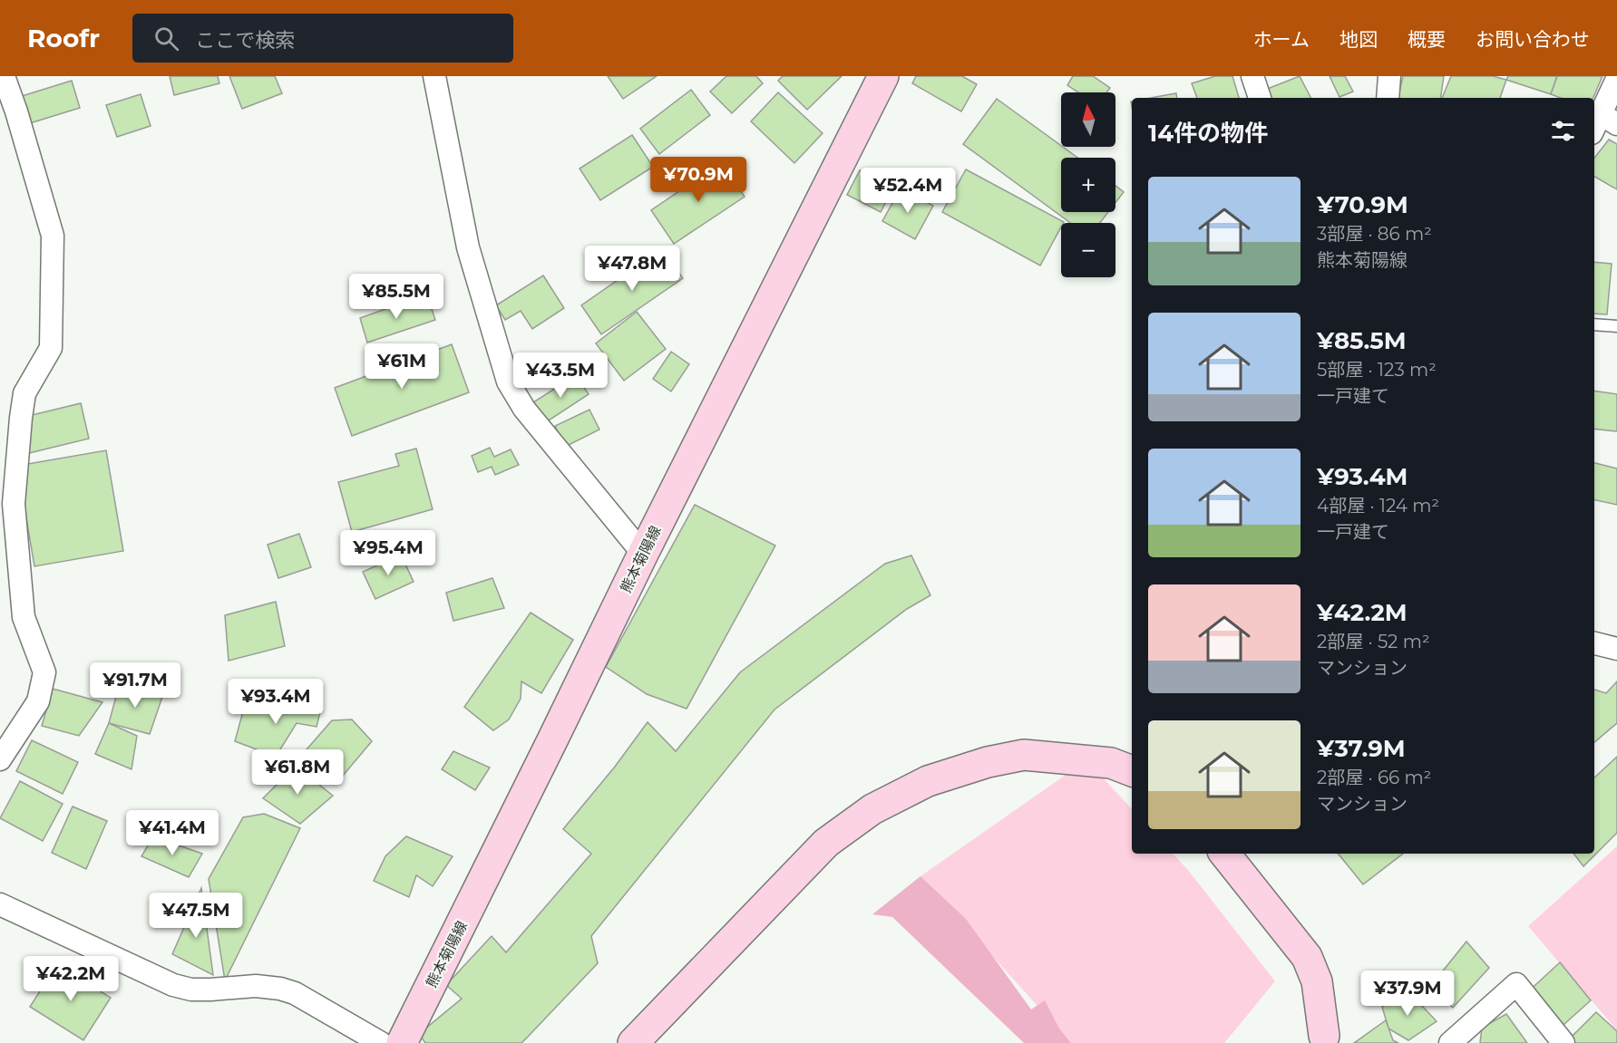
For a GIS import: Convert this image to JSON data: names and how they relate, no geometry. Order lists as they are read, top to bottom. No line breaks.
{"streets":{"main road":["熊本菊陽線"]},"north":"top","page":{"header":"Roofr","search":"ここで検索","nav":["ホーム","地図","概要","お問い合わせ"],"map_buttons":["+","−"],"heading":"14件の物件","price":["¥70.9M","¥52.4M","¥47.8M","¥85.5M","¥61M","¥43.5M","¥95.4M","¥91.7M","¥93.4M","¥61.8M","¥41.4M","¥47.5M","¥42.2M","¥37.9M"],"list":[{"name":"¥70.9M","note":"3部屋 · 86 m² · 熊本菊陽線"},{"name":"¥85.5M","note":"5部屋 · 123 m² · 一戸建て"},{"name":"¥93.4M","note":"4部屋 · 124 m² · 一戸建て"},{"name":"¥42.2M","note":"2部屋 · 52 m² · マンション"},{"name":"¥37.9M","note":"2部屋 · 66 m² · マンション"}]}}
